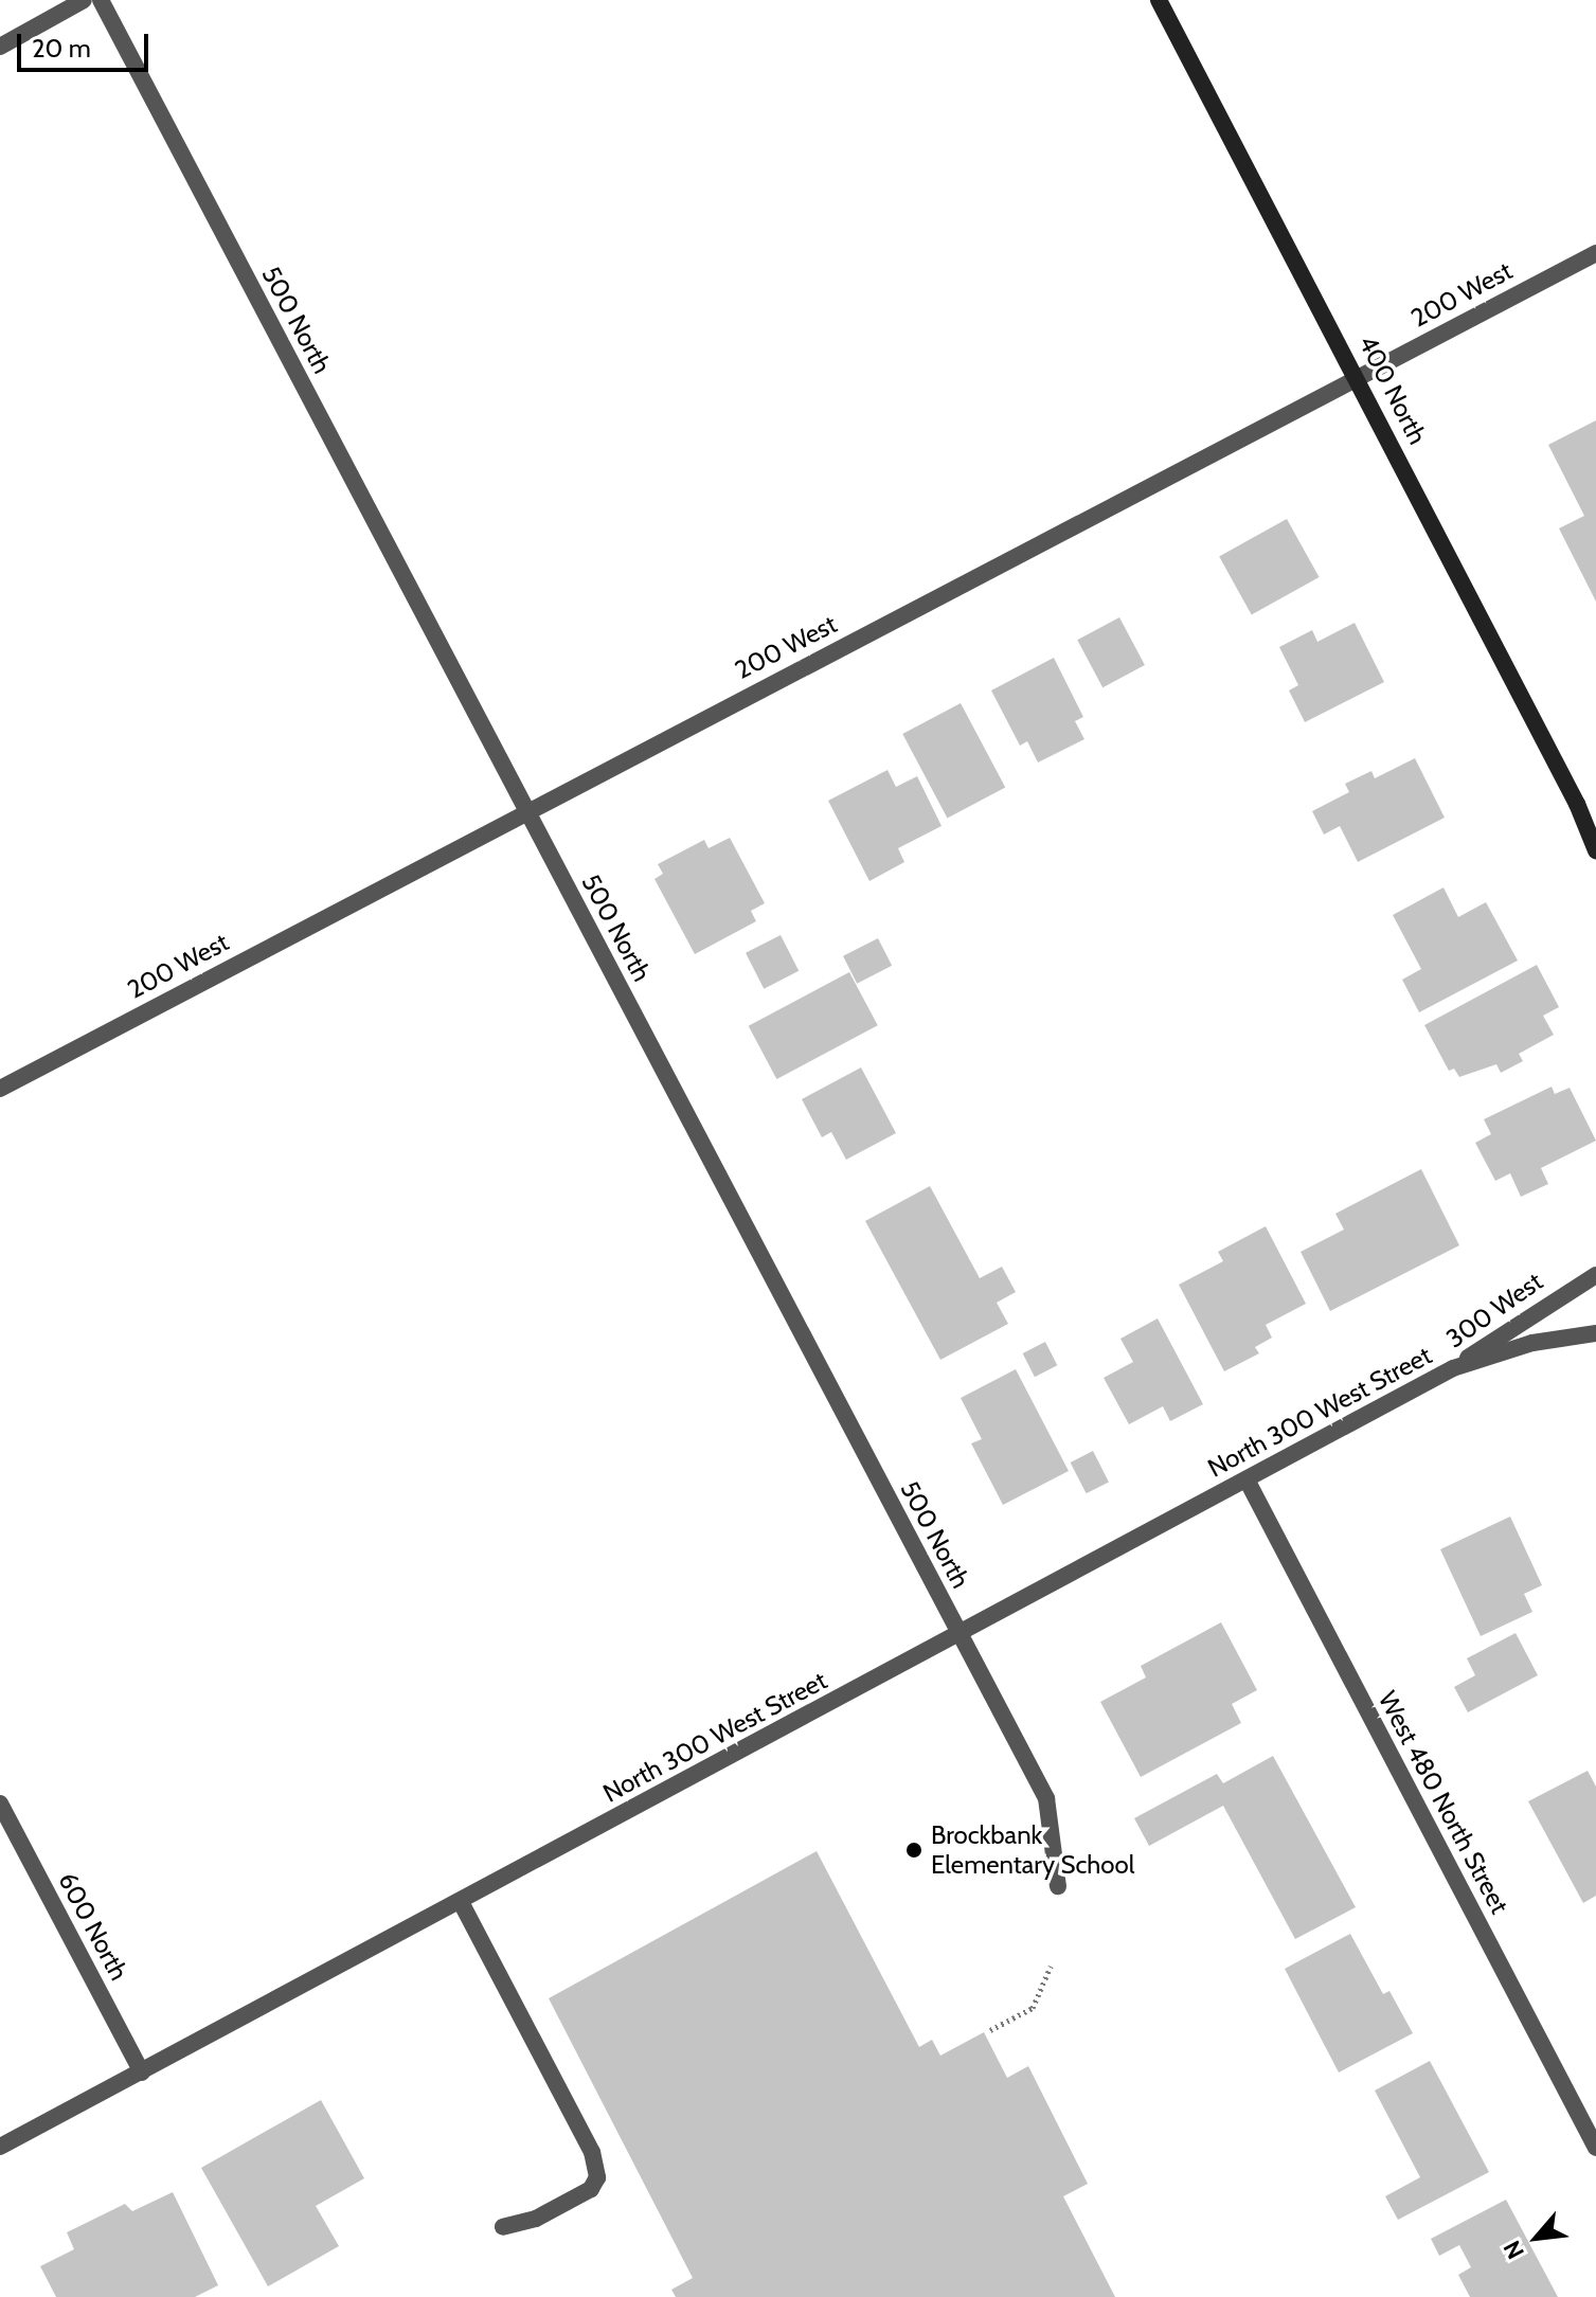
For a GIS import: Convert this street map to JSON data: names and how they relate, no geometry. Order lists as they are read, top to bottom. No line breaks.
{"streets":{"main road":["400 North"],"street":["200 West","500 North","300 West","North 300 West Street","West 480 North Street","600 North"]},"crossings":[["200 West","500 North"],["200 West","400 North"],["500 North","North 300 West Street"],["300 West","North 300 West Street"],["North 300 West Street","West 480 North Street"],["North 300 West Street","600 North"]],"places":["Brockbank Elementary School"],"scale_bar":"20 m","north":"bottom left"}
